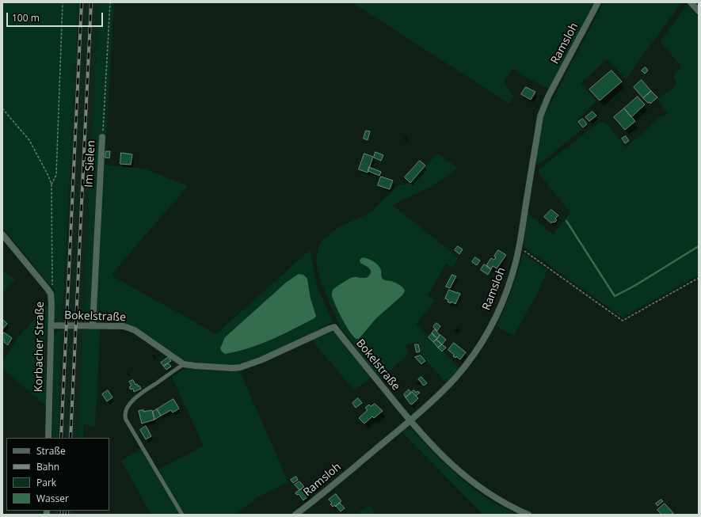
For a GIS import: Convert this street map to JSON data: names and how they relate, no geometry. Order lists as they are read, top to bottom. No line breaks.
{"streets":{"street":["Ramsloh","Im Sielen","Bokelstraße","Korbacher Straße"]},"crossings":[["Ramsloh","Bokelstraße"],["Im Sielen","Bokelstraße"],["Bokelstraße","Korbacher Straße"]],"legend":["Straße","Bahn","Park","Wasser"],"scale_bar":"100 m"}
